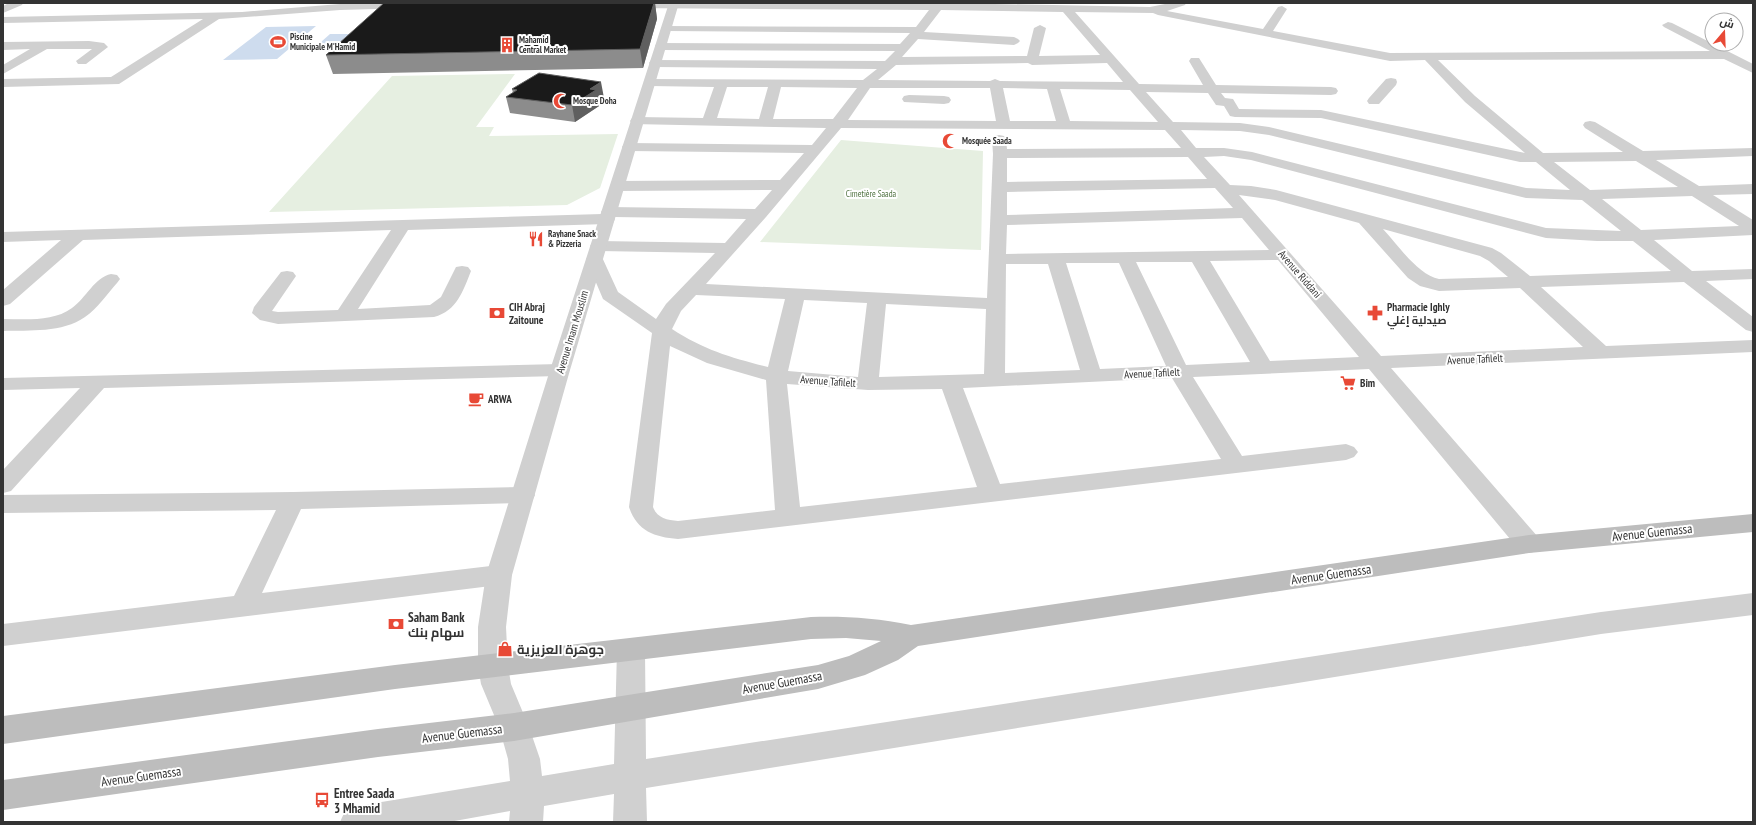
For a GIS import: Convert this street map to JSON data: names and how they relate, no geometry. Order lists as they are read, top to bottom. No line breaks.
{"streets":{"main road":["Avenue Guemassa"],"street":["Avenue Riddani","Avenue Imam Mouslim","Avenue Tafilelt"]},"crossings":[["Avenue Riddani","Avenue Tafilelt"],["Avenue Riddani","Avenue Guemassa"],["Avenue Imam Mouslim","Avenue Tafilelt"],["Avenue Imam Mouslim","Avenue Guemassa"]],"parks":["Cimetière Saada"],"places":{"sports":["Piscine Municipale M'Hamid"],"building":["Mahamid Central Market"],"mosque":["Mosque Doha","Mosquée Saada"],"restaurant":["Rayhane Snack & Pizzeria"],"bank":["CIH Abraj Zaitoune","Saham Bank سهام بنك"],"pharmacy":["Pharmacie Ighly صيدلية إغلي"],"supermarket":["Bim"],"cafe":["ARWA"],"shop":["جوهرة العزيزية"],"bus stop":["Entree Saada 3 Mhamid"]},"north":"top"}
